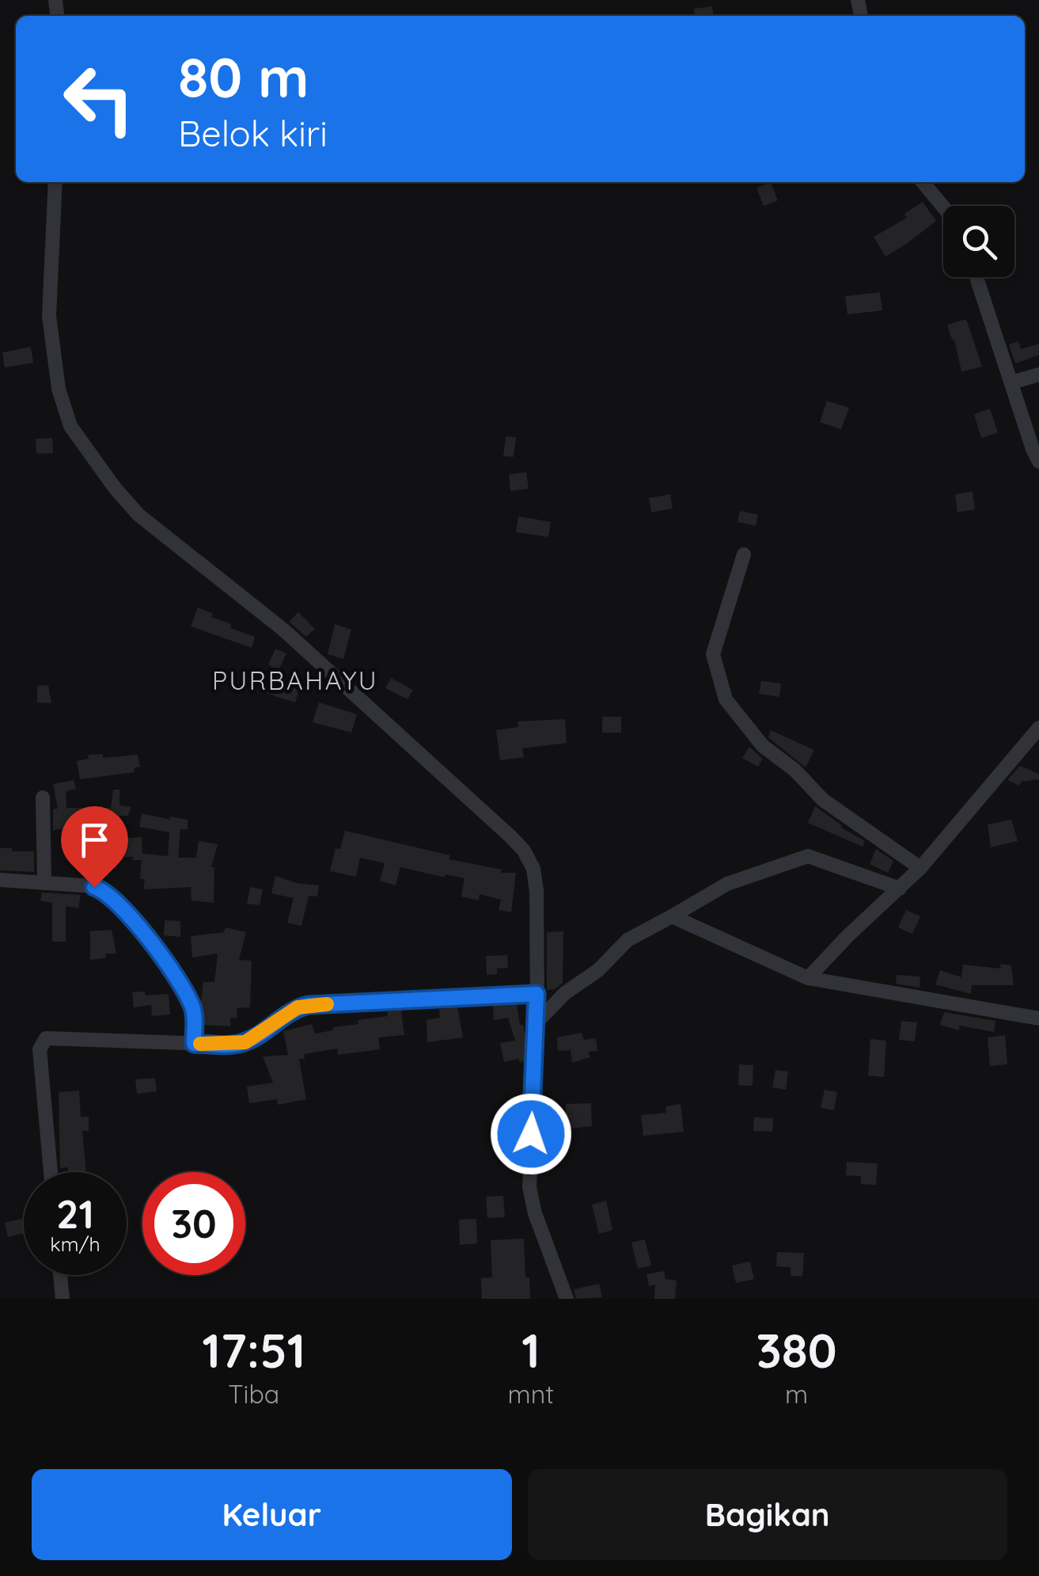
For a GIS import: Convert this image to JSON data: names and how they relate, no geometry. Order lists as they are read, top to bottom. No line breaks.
{"districts":["PURBAHAYU"],"page":{"turn":["80 m","Belok kiri"],"speed":"21 km/h","limit":"30","eta":["17:51","Tiba","1","mnt","380","m"],"buttons":["Keluar","Bagikan"]}}
